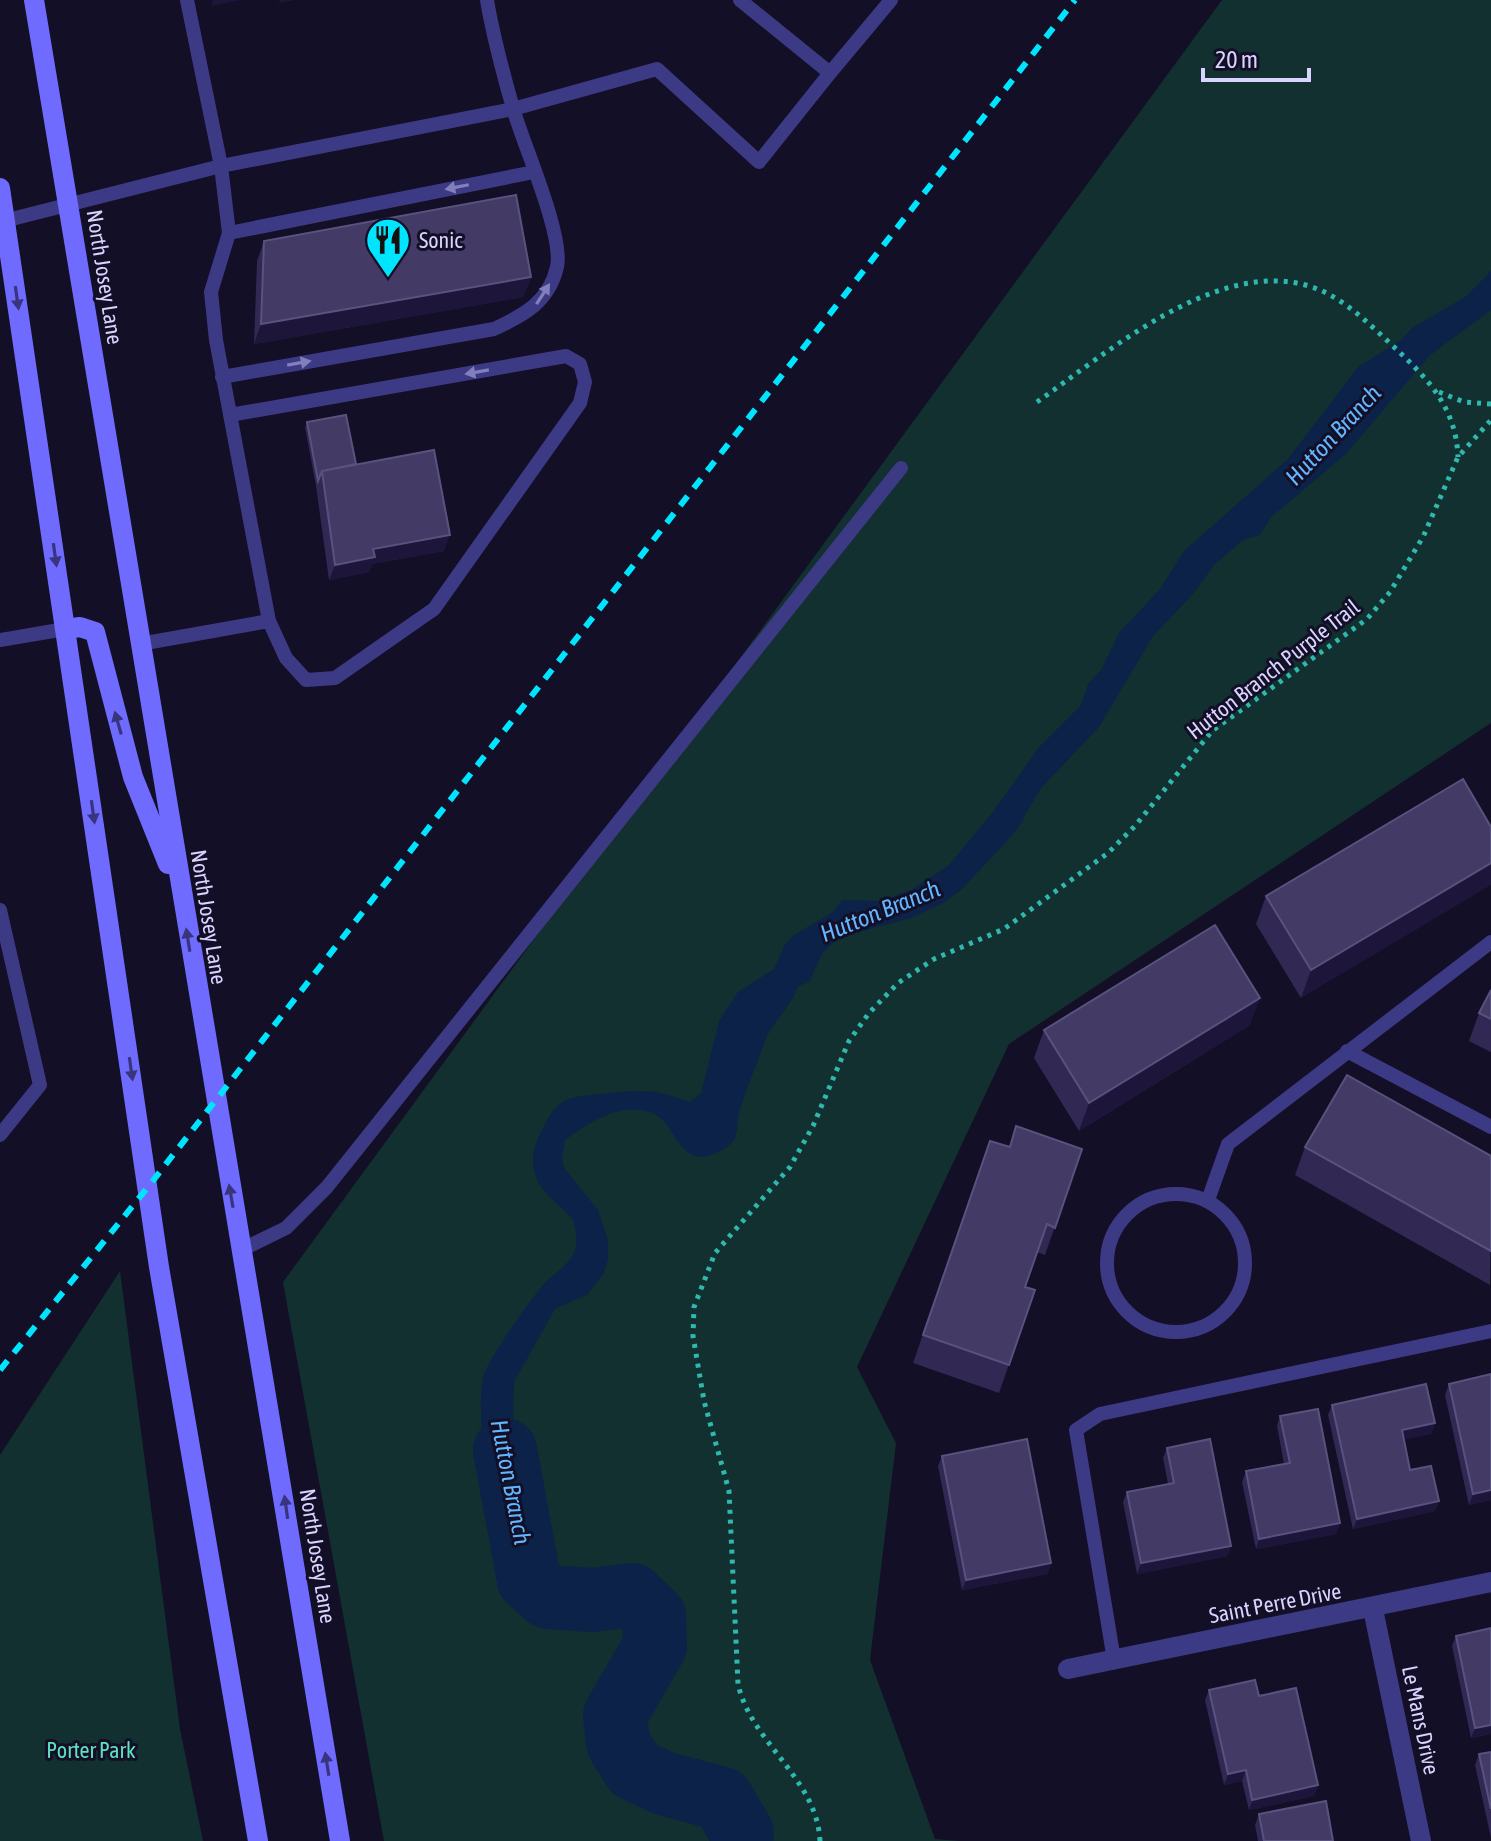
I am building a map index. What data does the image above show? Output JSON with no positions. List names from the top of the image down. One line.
{"streets":{"main road":["North Josey Lane"],"street":["Saint Perre Drive","Le Mans Drive"],"path":["Hutton Branch Purple Trail"]},"crossings":[["Saint Perre Drive","Le Mans Drive"]],"water":["Hutton Branch"],"parks":["Porter Park"],"places":{"restaurant":["Sonic"]},"scale_bar":"20 m"}
